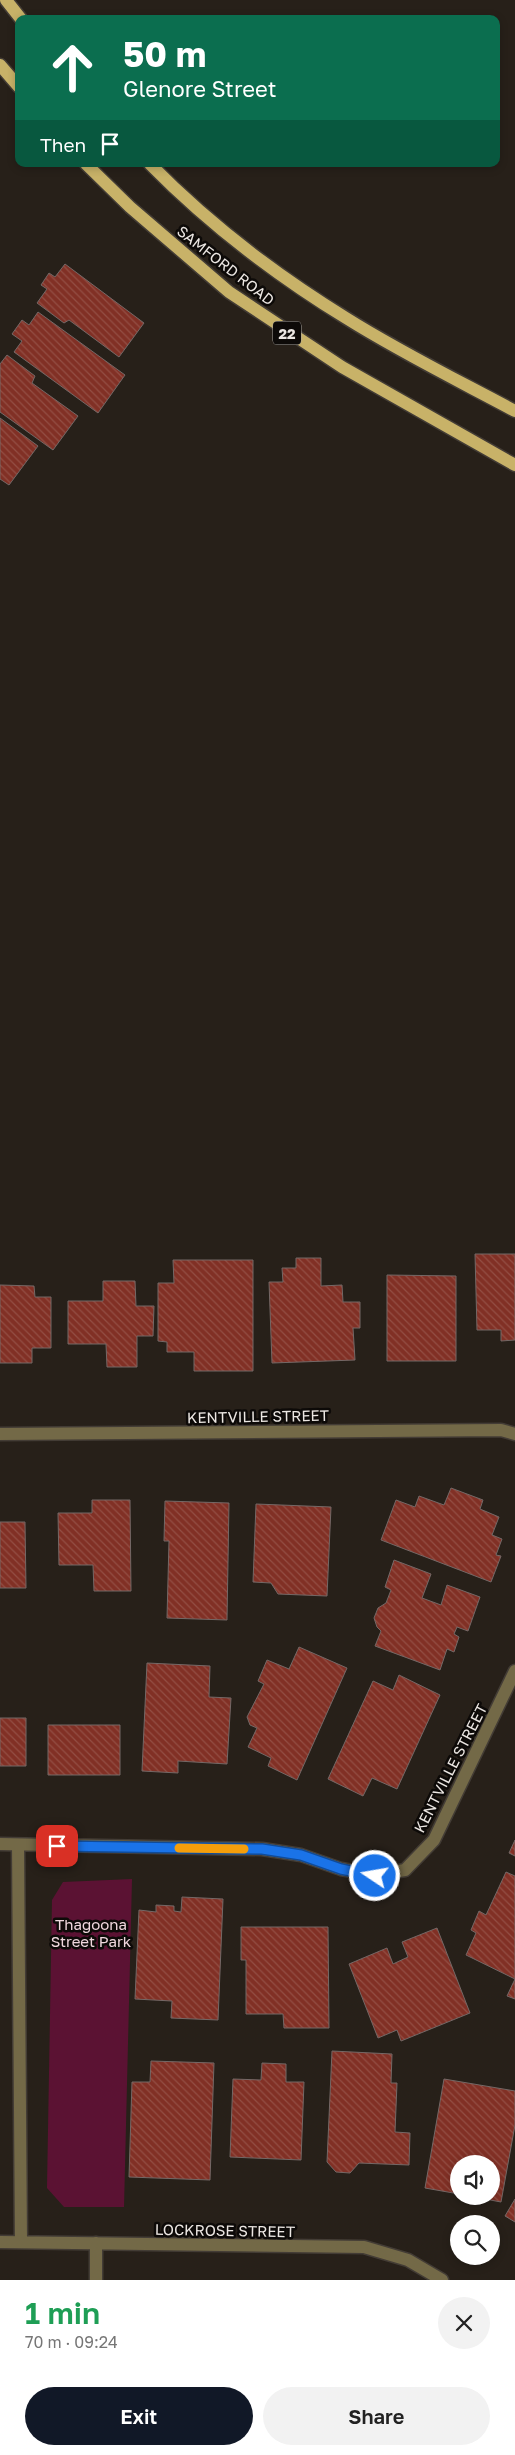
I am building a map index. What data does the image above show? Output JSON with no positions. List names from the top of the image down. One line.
{"streets":{"main road":["SAMFORD ROAD","22"],"street":["KENTVILLE STREET","LOCKROSE STREET"]},"parks":["Thagoona Street Park"],"page":{"turn":["50 m","Glenore Street"],"then":"Then","heading":["1 min","70 m · 09:24"],"buttons":["Exit","Share"]}}
